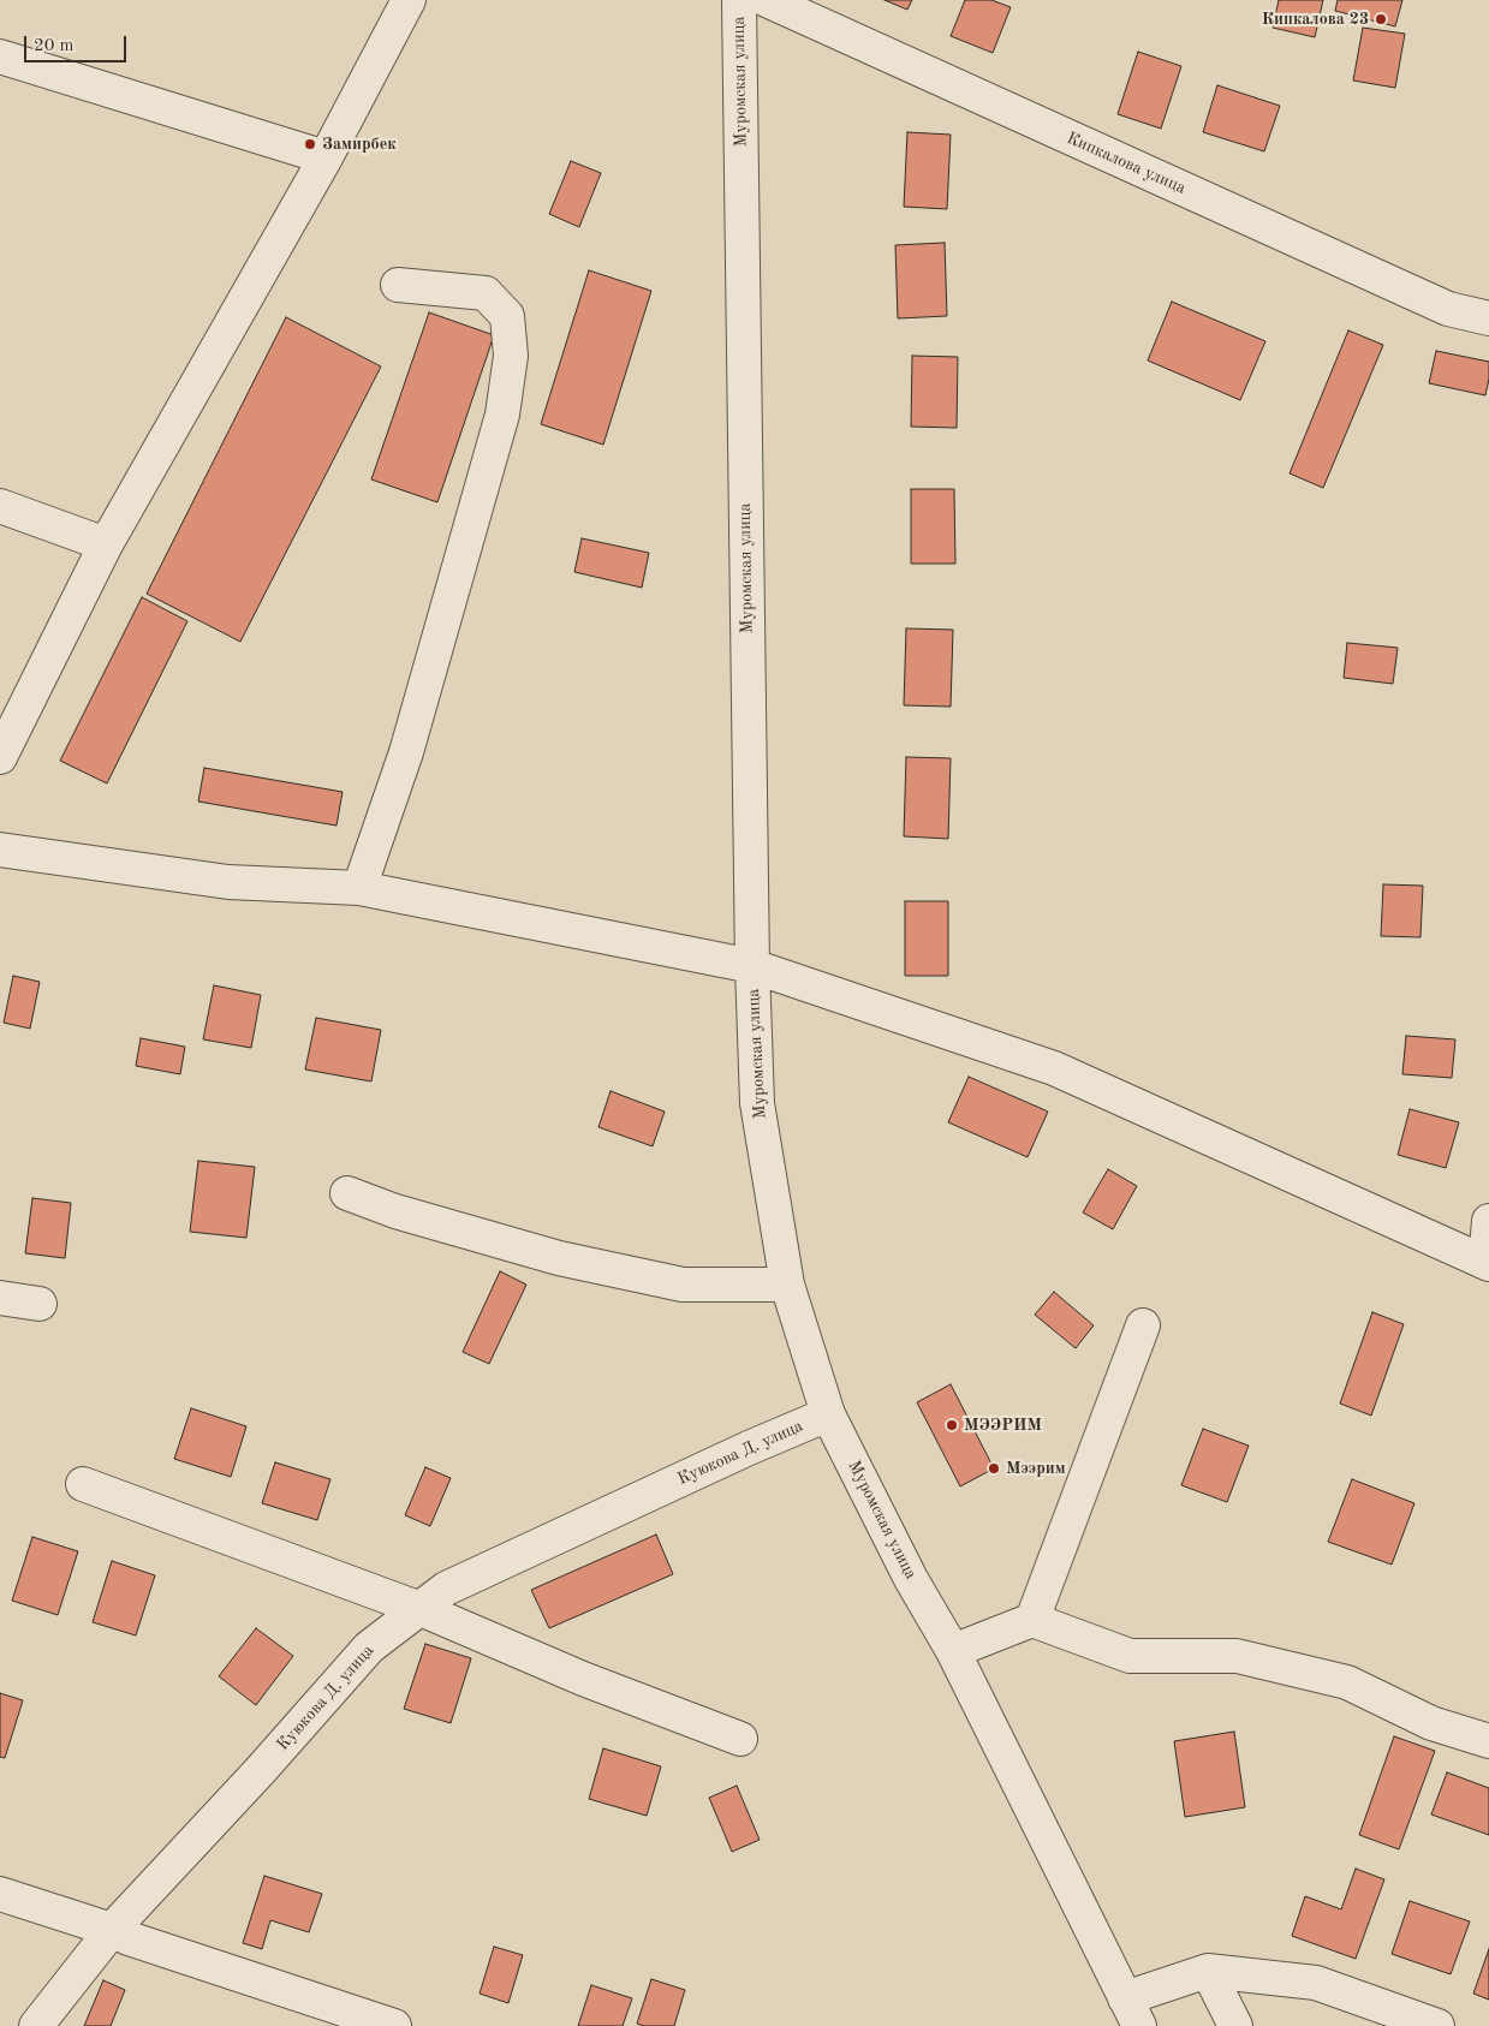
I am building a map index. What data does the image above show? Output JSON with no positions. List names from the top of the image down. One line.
{"streets":{"street":["Муромская улица","Кипкалова улица","Куюкова Д. улица"]},"crossings":[["Муромская улица","Куюкова Д. улица"]],"places":["Кипкалова 23","Замирбек","МЭЭРИМ","Мээрим"],"scale_bar":"20 m"}
